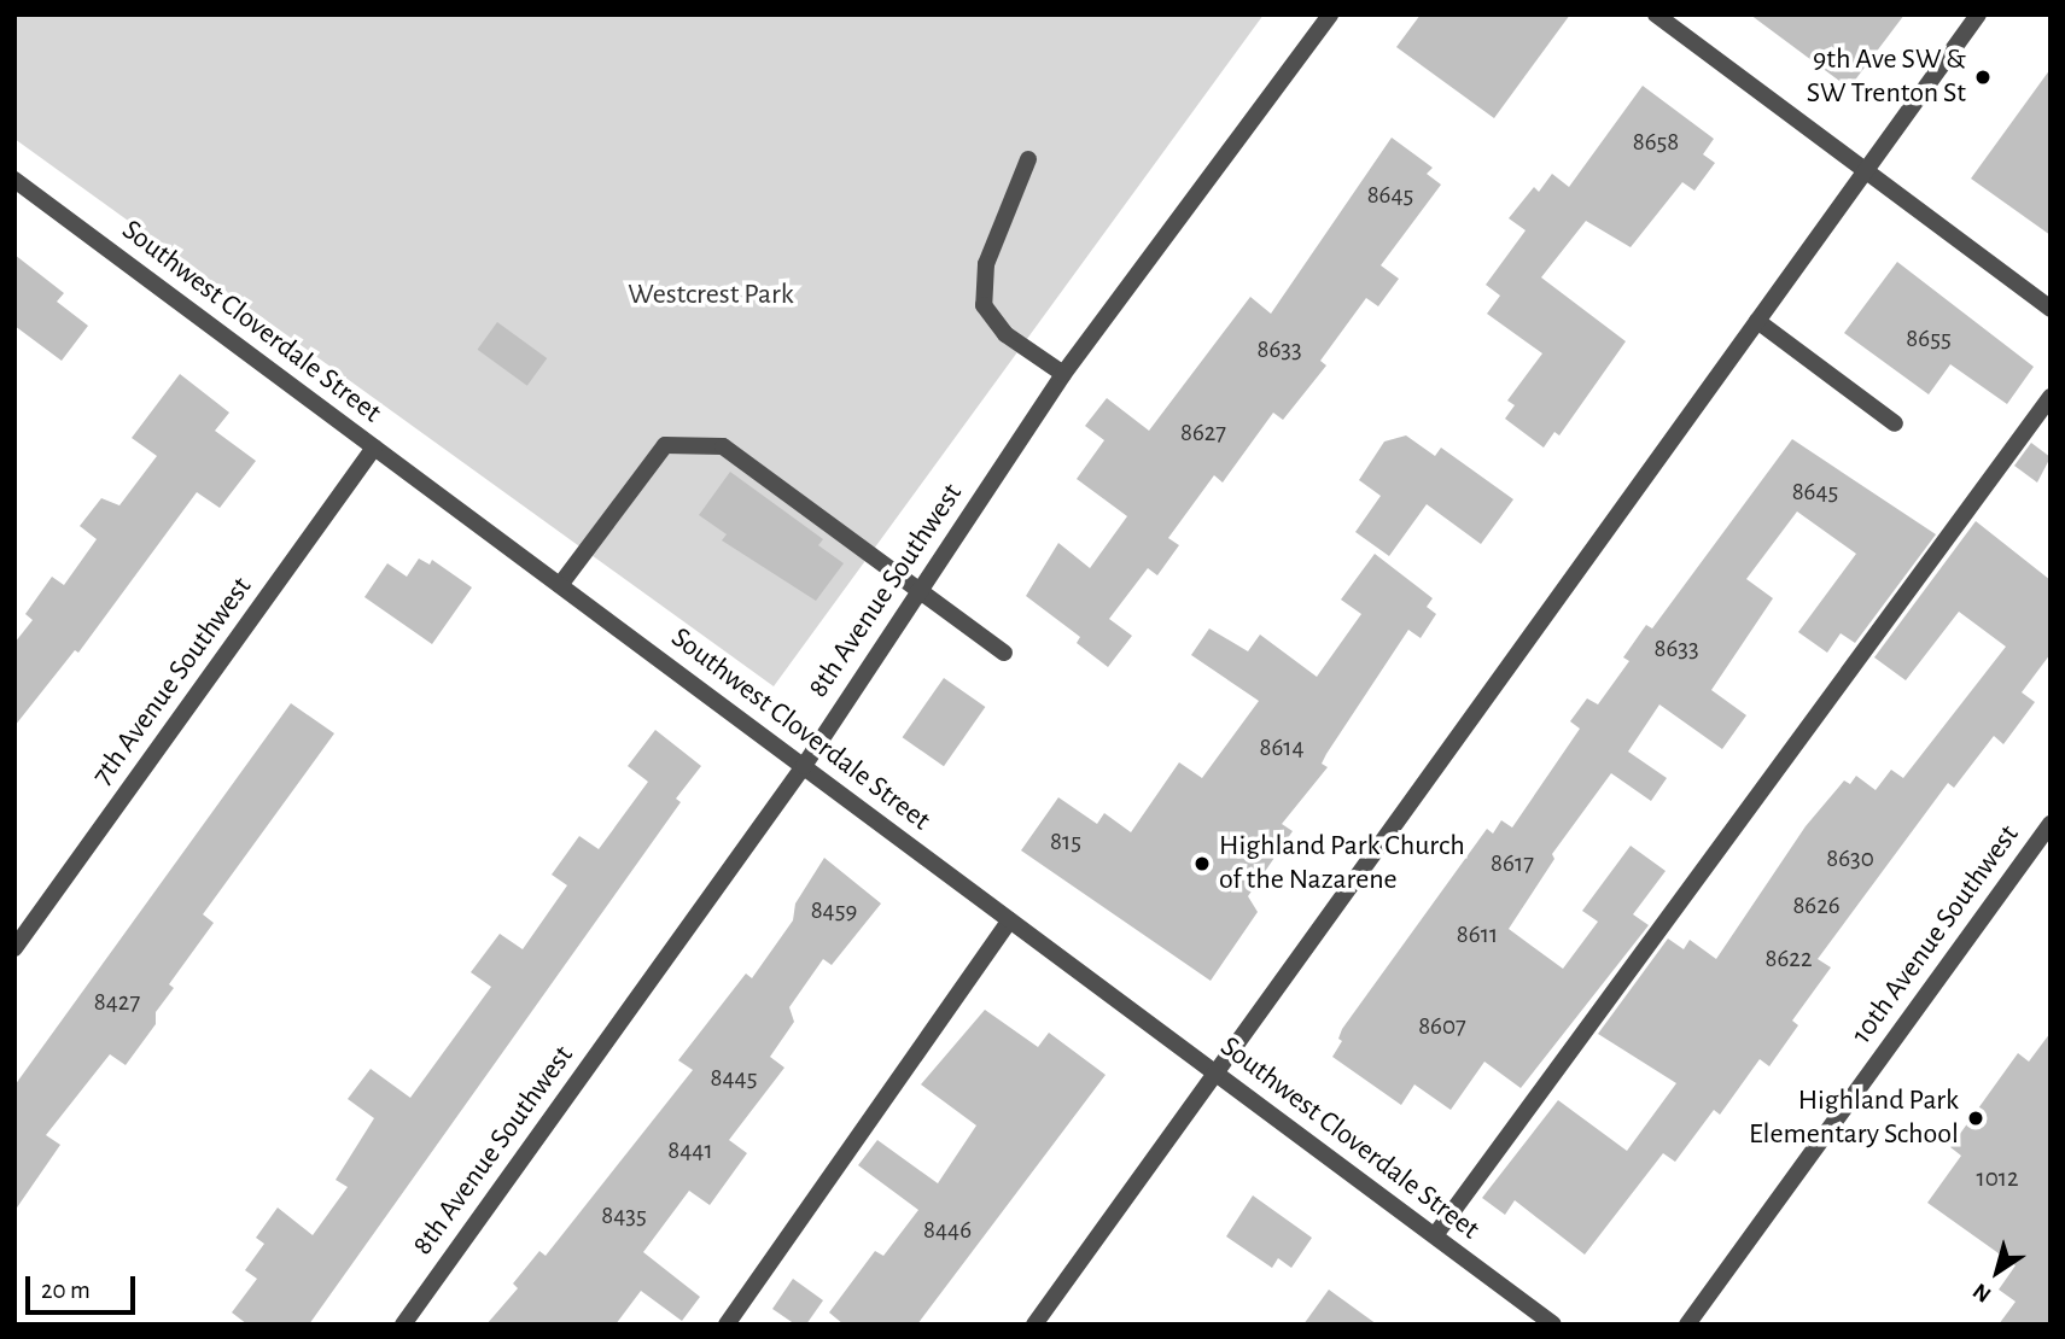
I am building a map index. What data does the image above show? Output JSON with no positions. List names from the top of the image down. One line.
{"streets":{"street":["Southwest Cloverdale Street","8th Avenue Southwest","7th Avenue Southwest","10th Avenue Southwest"]},"crossings":[["Southwest Cloverdale Street","8th Avenue Southwest"],["Southwest Cloverdale Street","7th Avenue Southwest"]],"parks":["Westcrest Park"],"places":["9th Ave SW & SW Trenton St","Highland Park Church of the Nazarene","Highland Park Elementary School"],"house_numbers":["8658","8645","8655","8633","8627","8645","8633","8614","815","8630","8617","8626","8459","8611","8622","8427","8607","8445","8441","1012","8435","8446"],"scale_bar":"20 m","north":"bottom left"}
